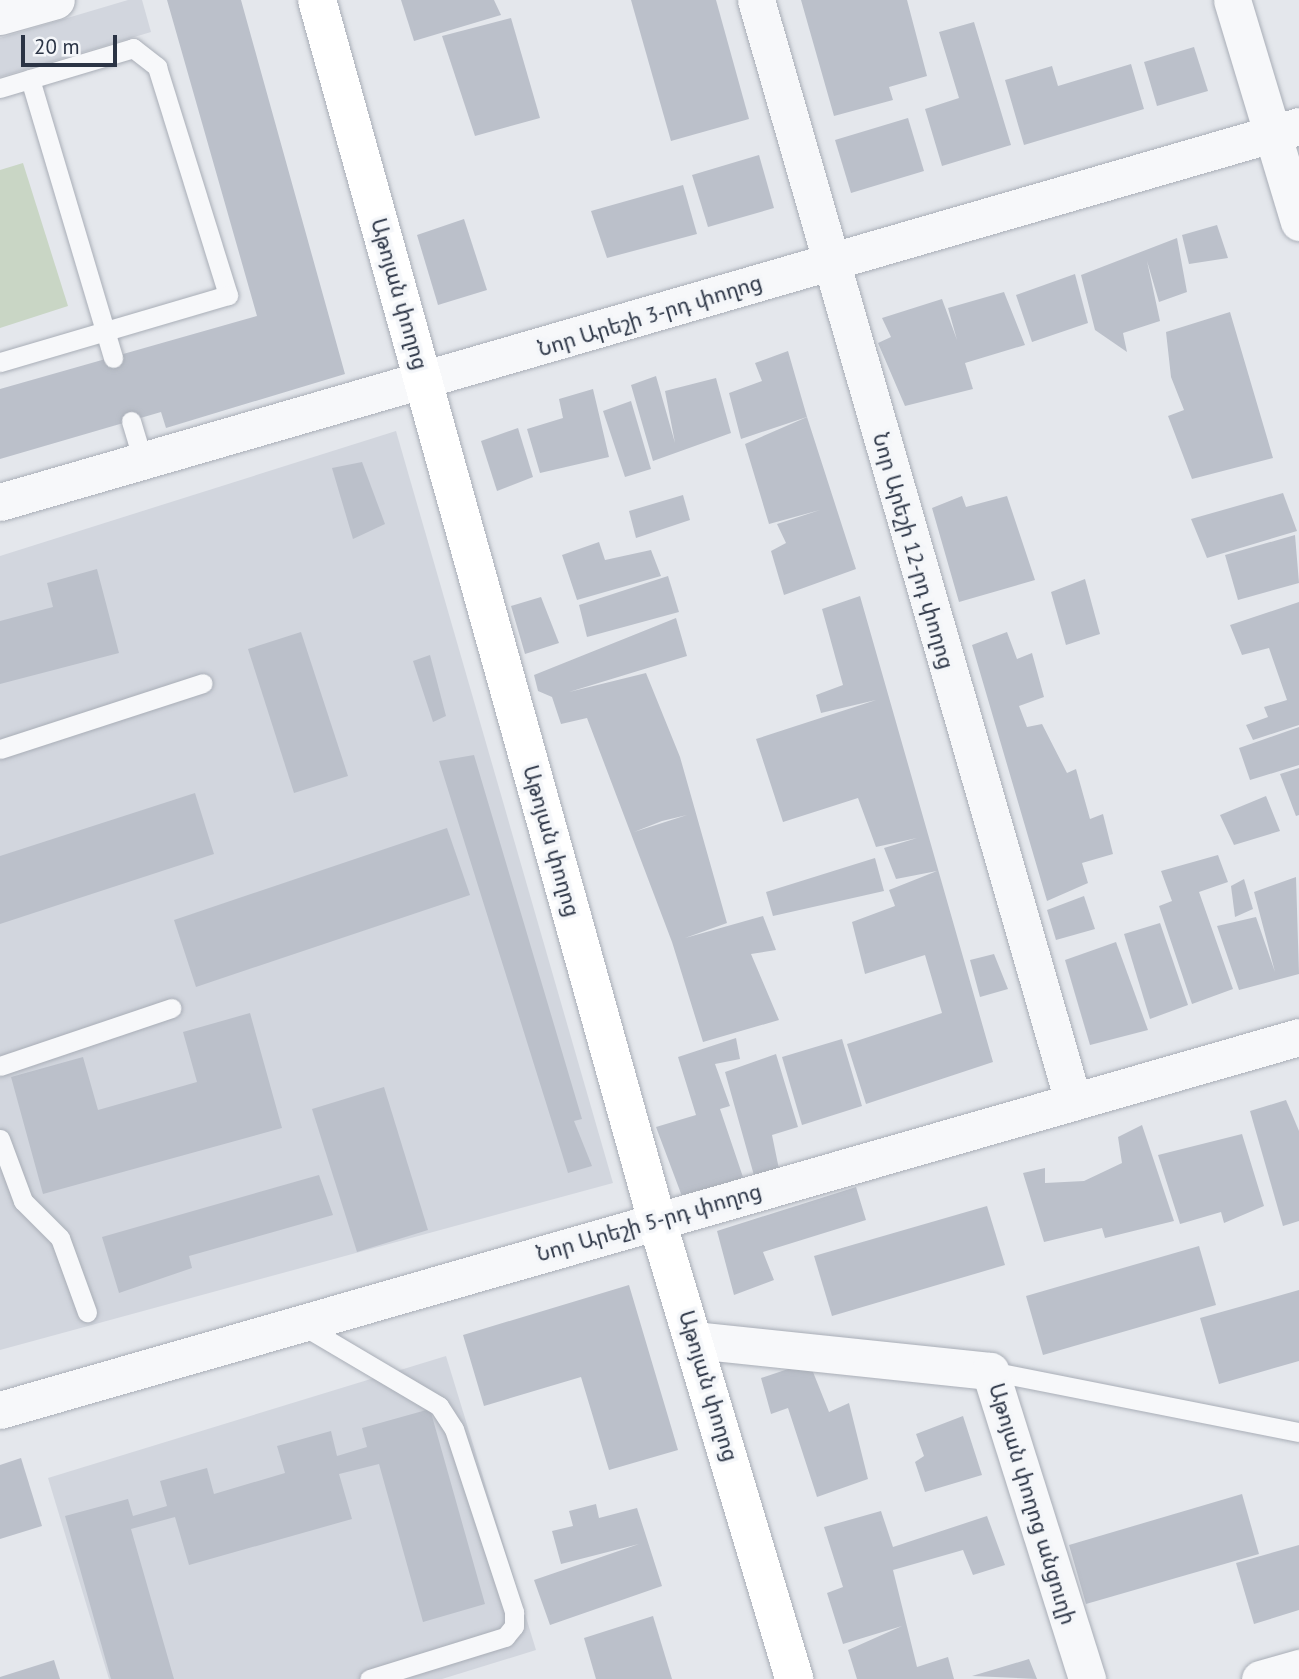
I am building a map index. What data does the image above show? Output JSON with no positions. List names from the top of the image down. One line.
{"streets":{"main road":["Աթոյան փողոց"],"street":["Նոր Արեշի 3-րդ փողոց","Նոր Արեշի 12-րդ փողոց","Նոր Արեշի 5-րդ փողոց","Աթոյան փողոց անցուղի"]},"crossings":[["Աթոյան փողոց","Նոր Արեշի 3-րդ փողոց"],["Աթոյան փողոց","Նոր Արեշի 5-րդ փողոց"],["Աթոյան փողոց","Աթոյան փողոց անցուղի"],["Նոր Արեշի 3-րդ փողոց","Նոր Արեշի 12-րդ փողոց"],["Նոր Արեշի 12-րդ փողոց","Նոր Արեշի 5-րդ փողոց"]],"scale_bar":"20 m"}
